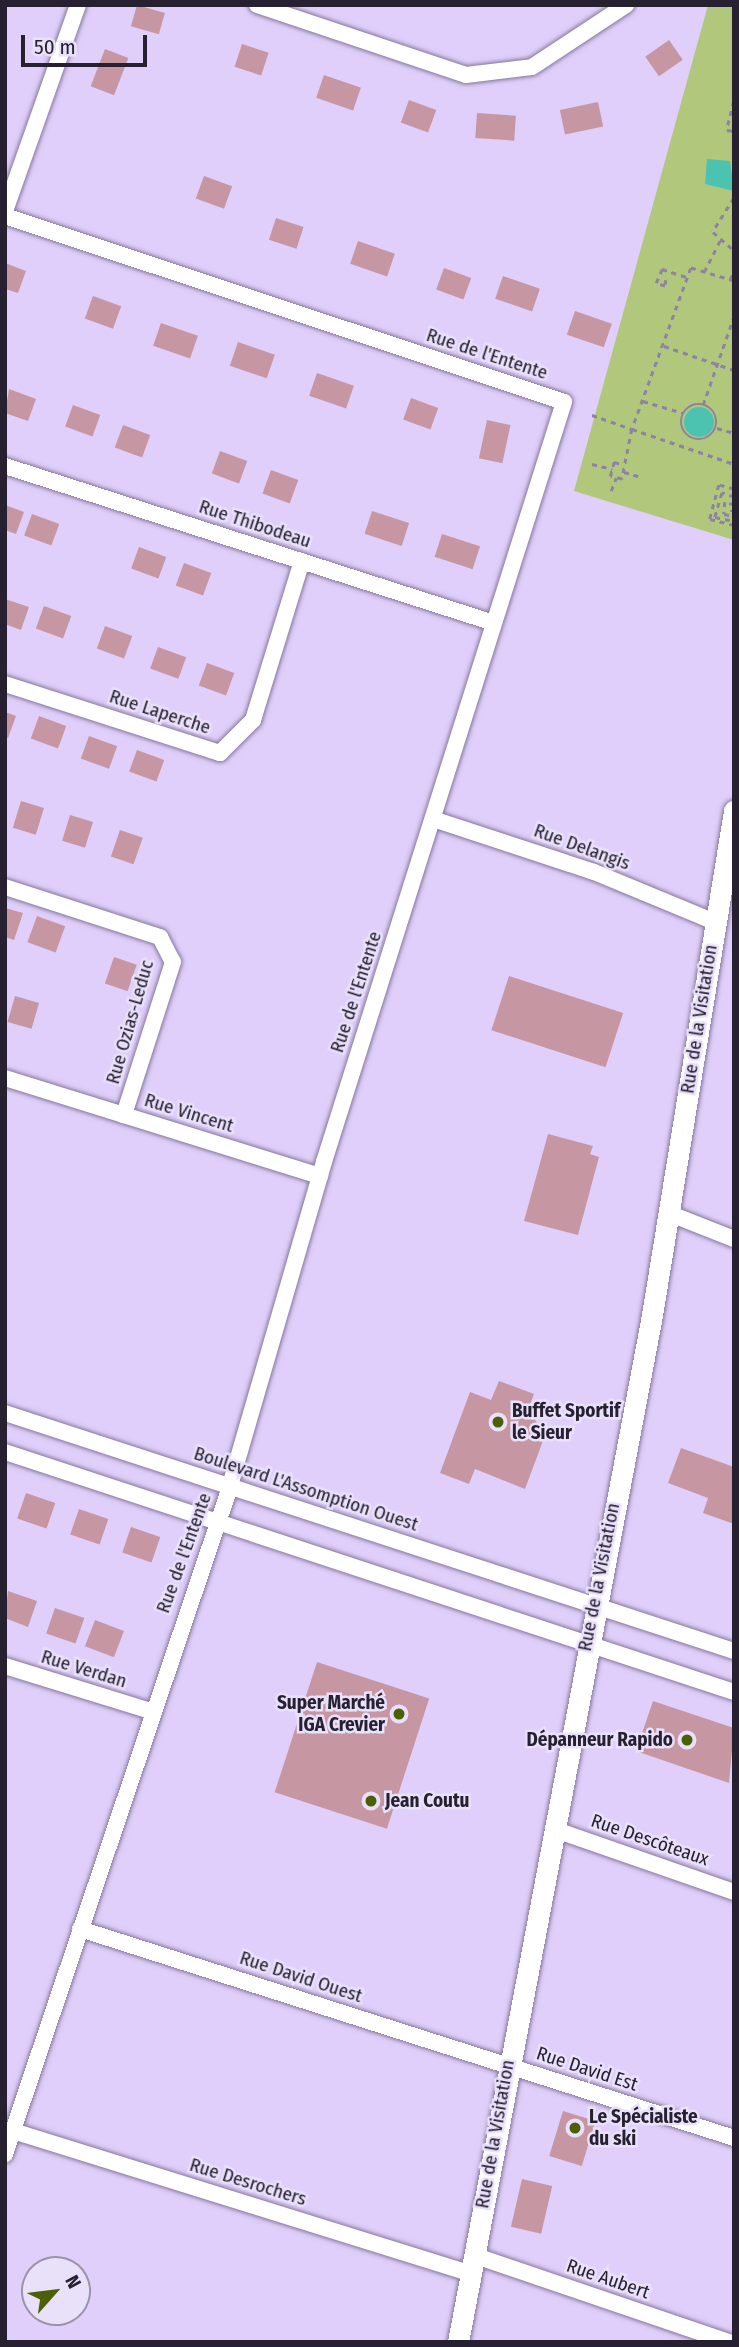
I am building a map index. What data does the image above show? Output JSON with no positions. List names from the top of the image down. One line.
{"streets":{"main road":["Rue de la Visitation"],"street":["Rue de l'Entente","Rue Thibodeau","Rue Laperche","Rue Delangis","Rue Ozias-Leduc","Rue Vincent","Boulevard L'Assomption Ouest","Rue Verdan","Rue Descôteaux","Rue David Ouest","Rue David Est","Rue Desrochers","Rue Aubert"]},"crossings":[["Rue de l'Entente","Rue Thibodeau"],["Rue de l'Entente","Rue Delangis"],["Rue de l'Entente","Rue Vincent"],["Rue de l'Entente","Boulevard L'Assomption Ouest"],["Rue de l'Entente","Rue Verdan"],["Rue de l'Entente","Rue David Ouest"],["Rue de l'Entente","Rue Desrochers"],["Rue Thibodeau","Rue Laperche"],["Rue Delangis","Rue de la Visitation"],["Rue de la Visitation","Boulevard L'Assomption Ouest"],["Rue de la Visitation","Rue Descôteaux"],["Rue de la Visitation","Rue David Ouest"],["Rue de la Visitation","Rue David Est"],["Rue de la Visitation","Rue Desrochers"],["Rue de la Visitation","Rue Aubert"],["Rue Ozias-Leduc","Rue Vincent"],["Rue David Ouest","Rue David Est"],["Rue Desrochers","Rue Aubert"]],"places":["Buffet Sportif le Sieur","Super Marché IGA Crevier","Dépanneur Rapido","Jean Coutu","Le Spécialiste du ski"],"scale_bar":"50 m","north":"top right"}
